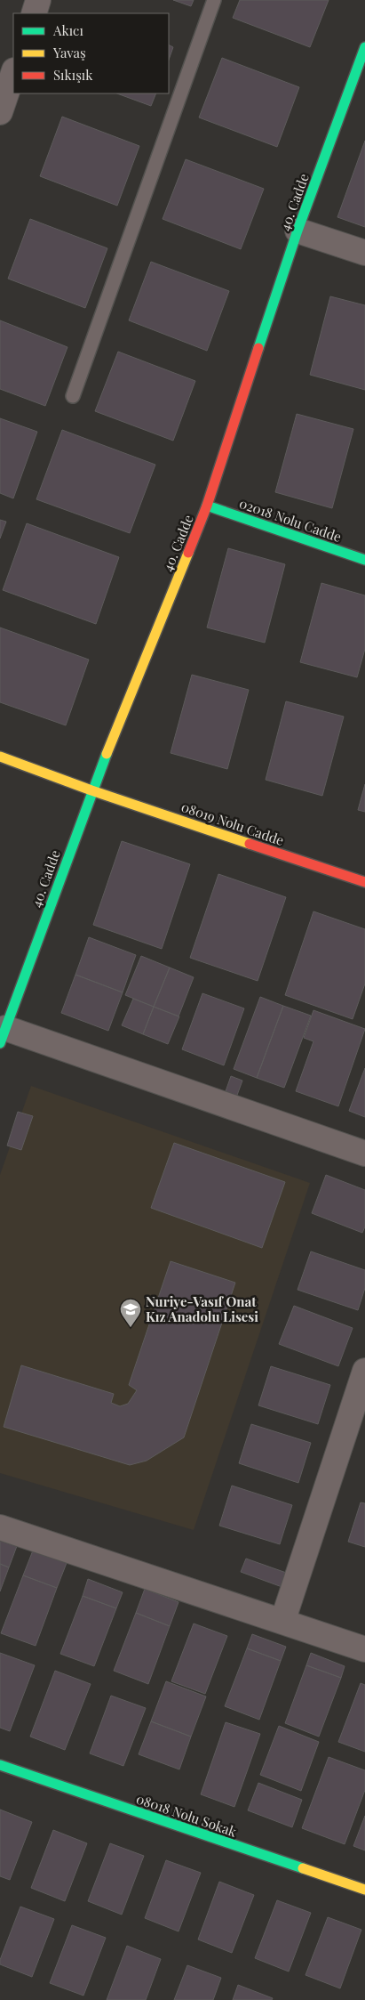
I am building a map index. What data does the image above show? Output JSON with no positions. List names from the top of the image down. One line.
{"streets":{"street":["40. Cadde","02018 Nolu Cadde","08019 Nolu Cadde","08018 Nolu Sokak"]},"crossings":[["40. Cadde","02018 Nolu Cadde"],["40. Cadde","08019 Nolu Cadde"]],"places":{"school or university":["Nuriye-Vasıf Onat Kız Anadolu Lisesi"]},"legend":["Akıcı","Yavaş","Sıkışık"]}
